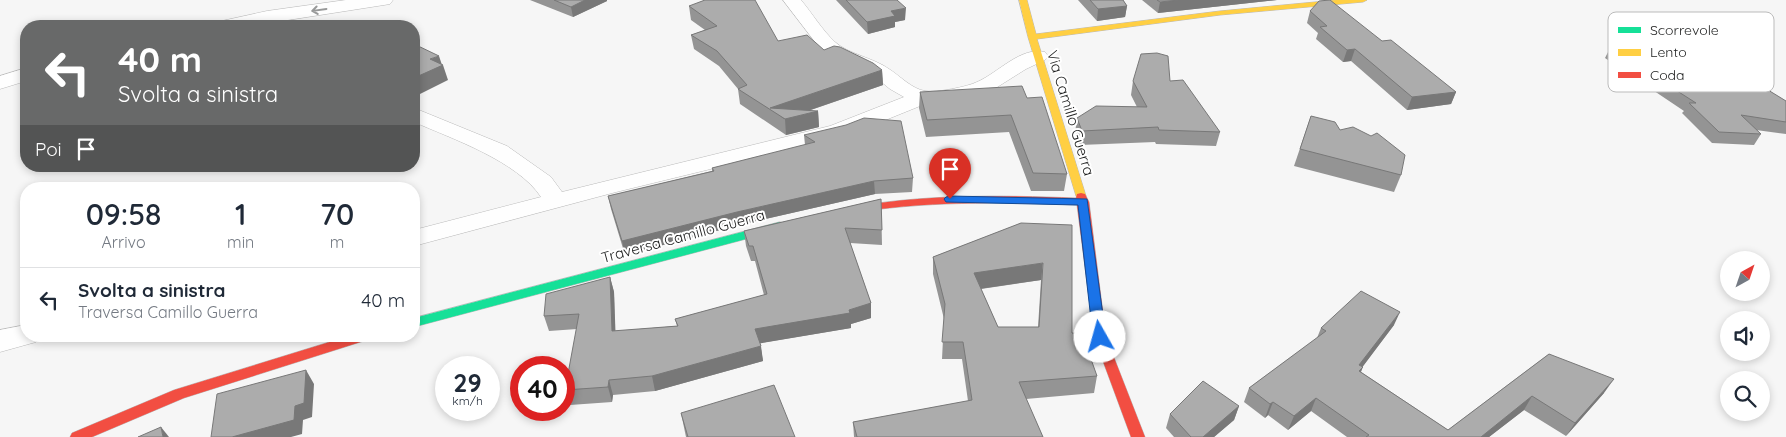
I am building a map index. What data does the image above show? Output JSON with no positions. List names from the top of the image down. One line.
{"streets":{"street":["Via Camillo Guerra","Traversa Camillo Guerra"]},"legend":["Scorrevole","Lento","Coda"],"north":"top right","page":{"turn":["40 m","Svolta a sinistra"],"then":"Poi","eta":["09:58","Arrivo","1","min","70","m"],"list":[{"name":"Svolta a sinistra","note":"Traversa Camillo Guerra","value":"40 m"}],"speed":"29 km/h","limit":"40"}}
